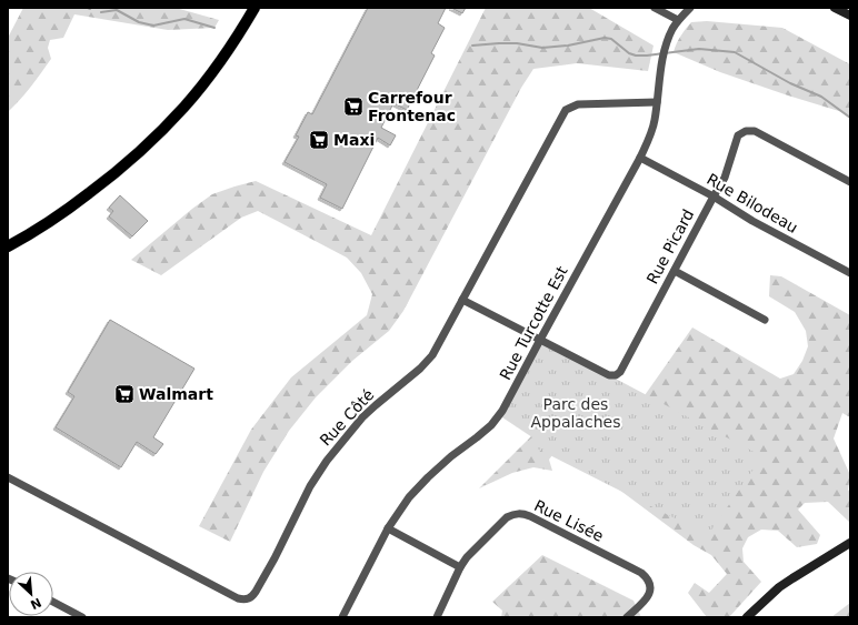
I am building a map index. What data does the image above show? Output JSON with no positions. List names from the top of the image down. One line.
{"streets":{"street":["Rue Bilodeau","Rue Picard","Rue Turcotte Est","Rue Côté","Rue Lisée"]},"crossings":[["Rue Bilodeau","Rue Picard"],["Rue Bilodeau","Rue Turcotte Est"],["Rue Picard","Rue Turcotte Est"],["Rue Turcotte Est","Rue Côté"]],"parks":["Parc des Appalaches"],"places":{"supermarket":["Carrefour Frontenac","Maxi","Walmart"]},"north":"bottom right"}
